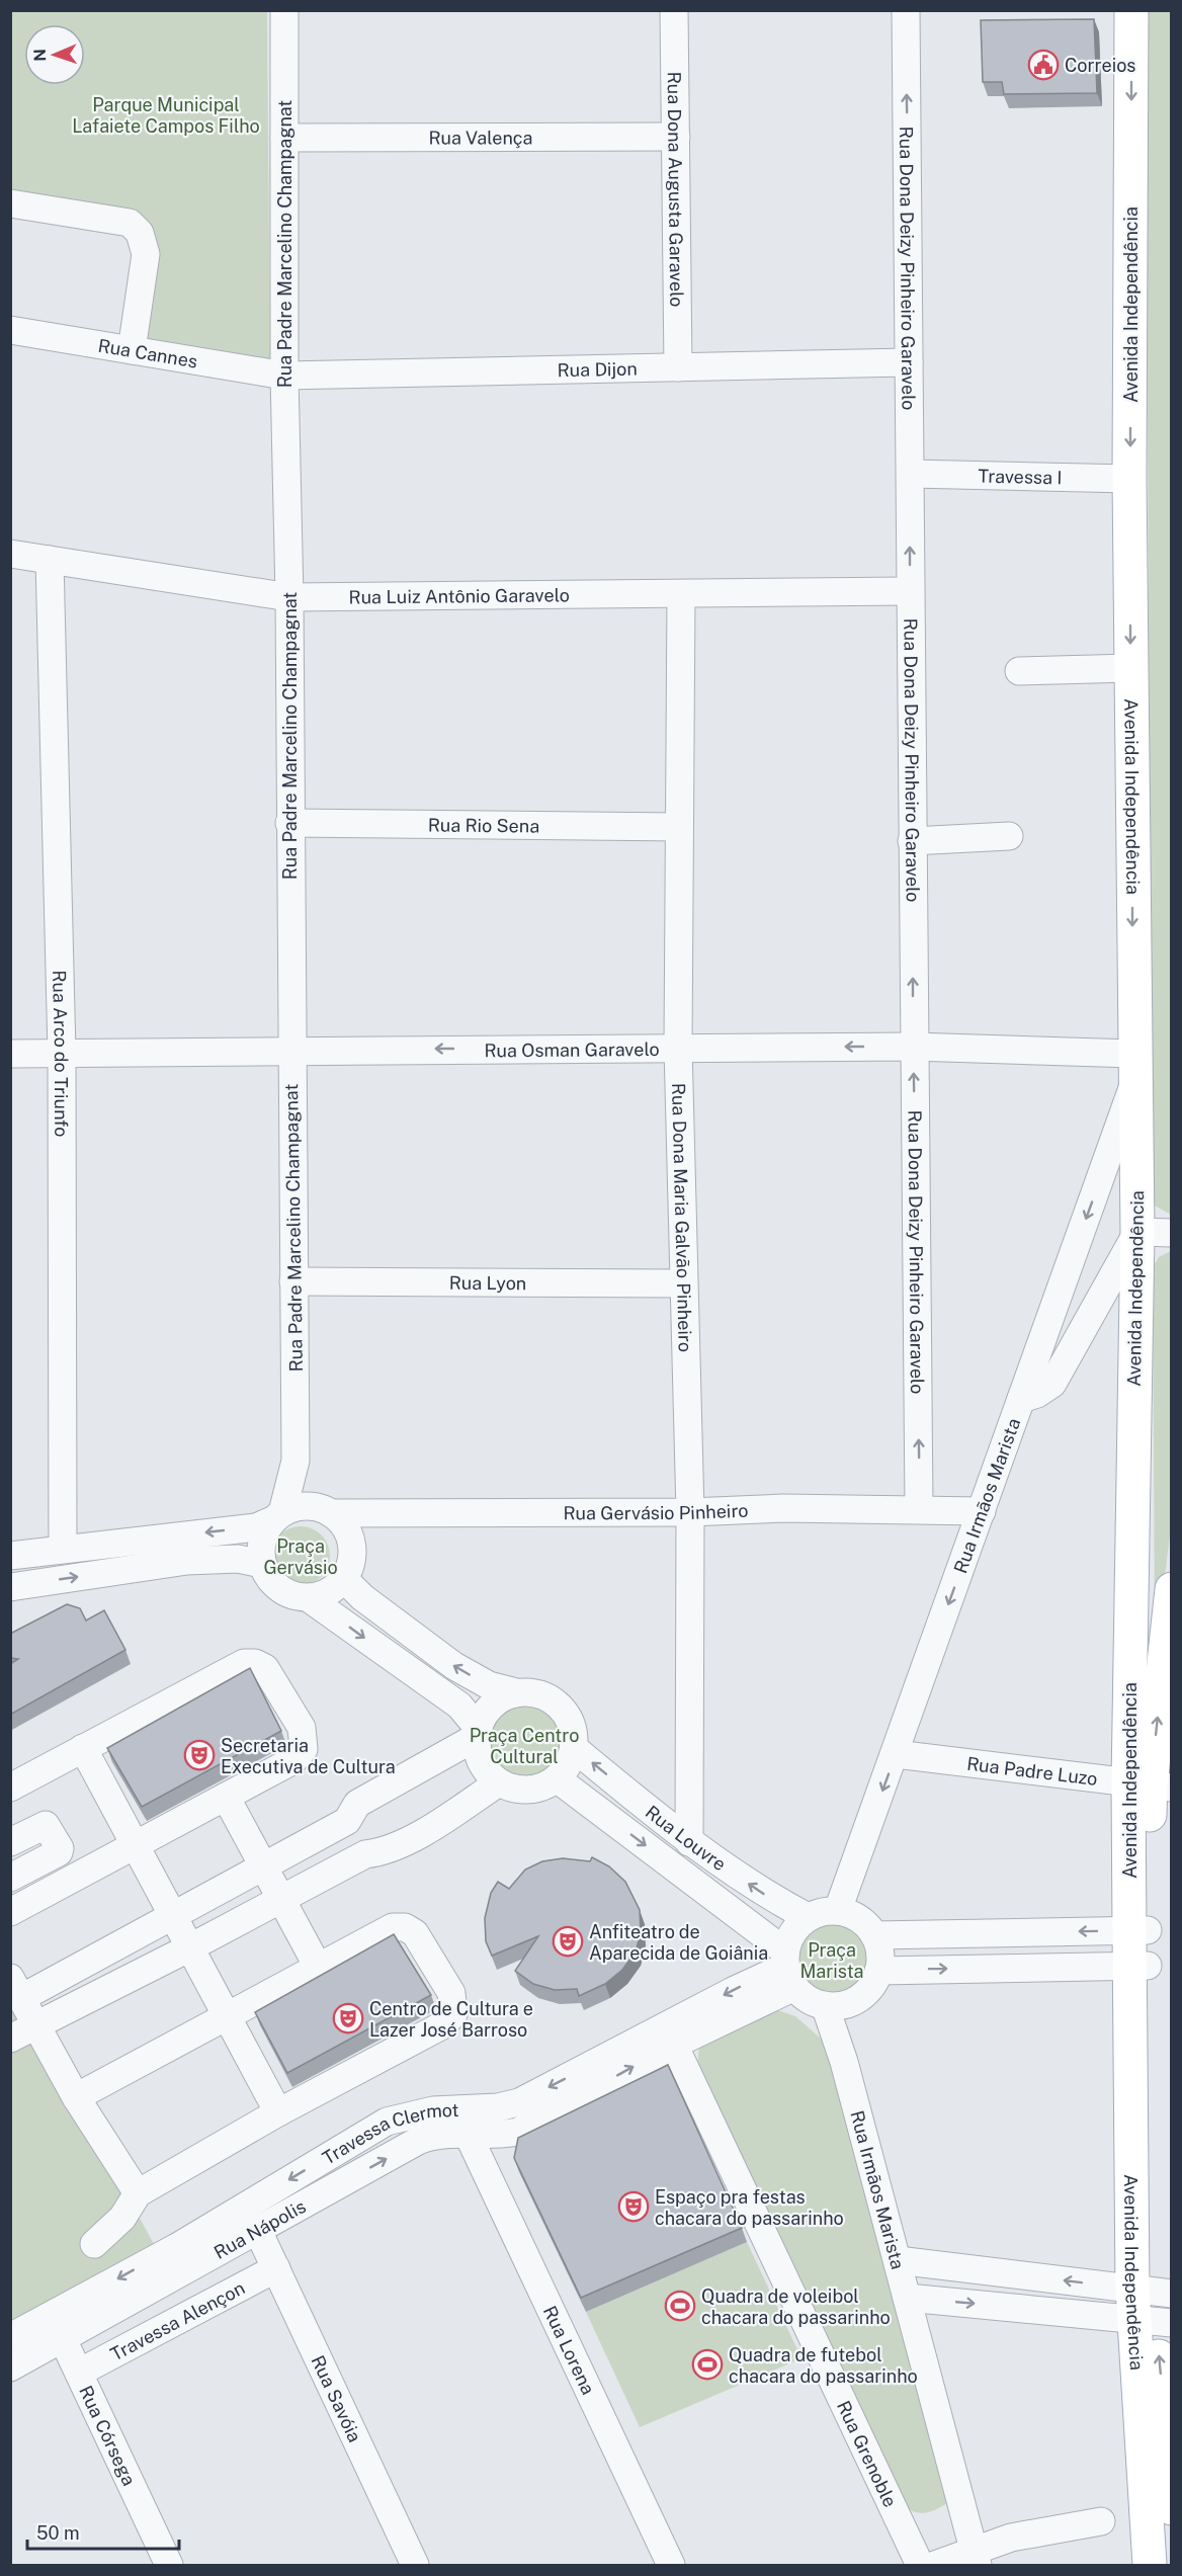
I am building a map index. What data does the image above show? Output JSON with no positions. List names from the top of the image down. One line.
{"streets":{"main road":["Avenida Independência"],"street":["Rua Valença","Rua Dona Augusta Garavelo","Rua Padre Marcelino Champagnat","Rua Dona Deizy Pinheiro Garavelo","Rua Cannes","Rua Dijon","Travessa I","Rua Luiz Antônio Garavelo","Rua Rio Sena","Rua Osman Garavelo","Rua Arco do Triunfo","Rua Dona Maria Galvão Pinheiro","Rua Lyon","Rua Irmãos Marista","Rua Gervásio Pinheiro","Rua Padre Luzo","Rua Louvre","Travessa Clermot","Rua Nápolis","Travessa Alençon","Rua Lorena","Rua Savóia","Rua Córsega","Rua Grenoble"]},"crossings":[["Rua Valença","Rua Dona Augusta Garavelo"],["Rua Valença","Rua Padre Marcelino Champagnat"],["Rua Dona Augusta Garavelo","Rua Dijon"],["Rua Padre Marcelino Champagnat","Rua Cannes"],["Rua Padre Marcelino Champagnat","Rua Dijon"],["Rua Padre Marcelino Champagnat","Rua Luiz Antônio Garavelo"],["Rua Padre Marcelino Champagnat","Rua Rio Sena"],["Rua Padre Marcelino Champagnat","Rua Osman Garavelo"],["Rua Padre Marcelino Champagnat","Rua Lyon"],["Rua Padre Marcelino Champagnat","Rua Gervásio Pinheiro"],["Rua Dona Deizy Pinheiro Garavelo","Rua Dijon"],["Rua Dona Deizy Pinheiro Garavelo","Travessa I"],["Rua Dona Deizy Pinheiro Garavelo","Rua Luiz Antônio Garavelo"],["Rua Dona Deizy Pinheiro Garavelo","Rua Osman Garavelo"],["Rua Dona Deizy Pinheiro Garavelo","Rua Gervásio Pinheiro"],["Avenida Independência","Travessa I"],["Avenida Independência","Rua Osman Garavelo"],["Avenida Independência","Rua Irmãos Marista"],["Avenida Independência","Rua Padre Luzo"],["Rua Cannes","Rua Dijon"],["Rua Luiz Antônio Garavelo","Rua Arco do Triunfo"],["Rua Luiz Antônio Garavelo","Rua Dona Maria Galvão Pinheiro"],["Rua Rio Sena","Rua Dona Maria Galvão Pinheiro"],["Rua Osman Garavelo","Rua Arco do Triunfo"],["Rua Osman Garavelo","Rua Dona Maria Galvão Pinheiro"],["Rua Osman Garavelo","Rua Irmãos Marista"],["Rua Dona Maria Galvão Pinheiro","Rua Lyon"],["Rua Dona Maria Galvão Pinheiro","Rua Gervásio Pinheiro"],["Rua Dona Maria Galvão Pinheiro","Rua Louvre"],["Rua Irmãos Marista","Rua Gervásio Pinheiro"],["Rua Irmãos Marista","Rua Padre Luzo"],["Rua Irmãos Marista","Rua Louvre"],["Rua Irmãos Marista","Travessa Clermot"],["Rua Louvre","Travessa Clermot"],["Rua Nápolis","Rua Lorena"],["Rua Nápolis","Rua Savóia"],["Rua Nápolis","Rua Córsega"],["Rua Nápolis","Rua Grenoble"],["Travessa Alençon","Rua Savóia"],["Travessa Alençon","Rua Córsega"]],"one_way":["Rua Dona Deizy Pinheiro Garavelo","Rua Osman Garavelo","Rua Irmãos Marista"],"parks":["Parque Municipal Lafaiete Campos Filho","Praça Gervásio","Praça Centro Cultural","Praça Marista"],"places":{"public building":["Correios"],"theatre":["Secretaria Executiva de Cultura","Anfiteatro de Aparecida de Goiânia","Centro de Cultura e Lazer José Barroso","Espaço pra festas chacara do passarinho"],"sports":["Quadra de voleibol chacara do passarinho","Quadra de futebol chacara do passarinho"]},"scale_bar":"50 m","north":"left"}
